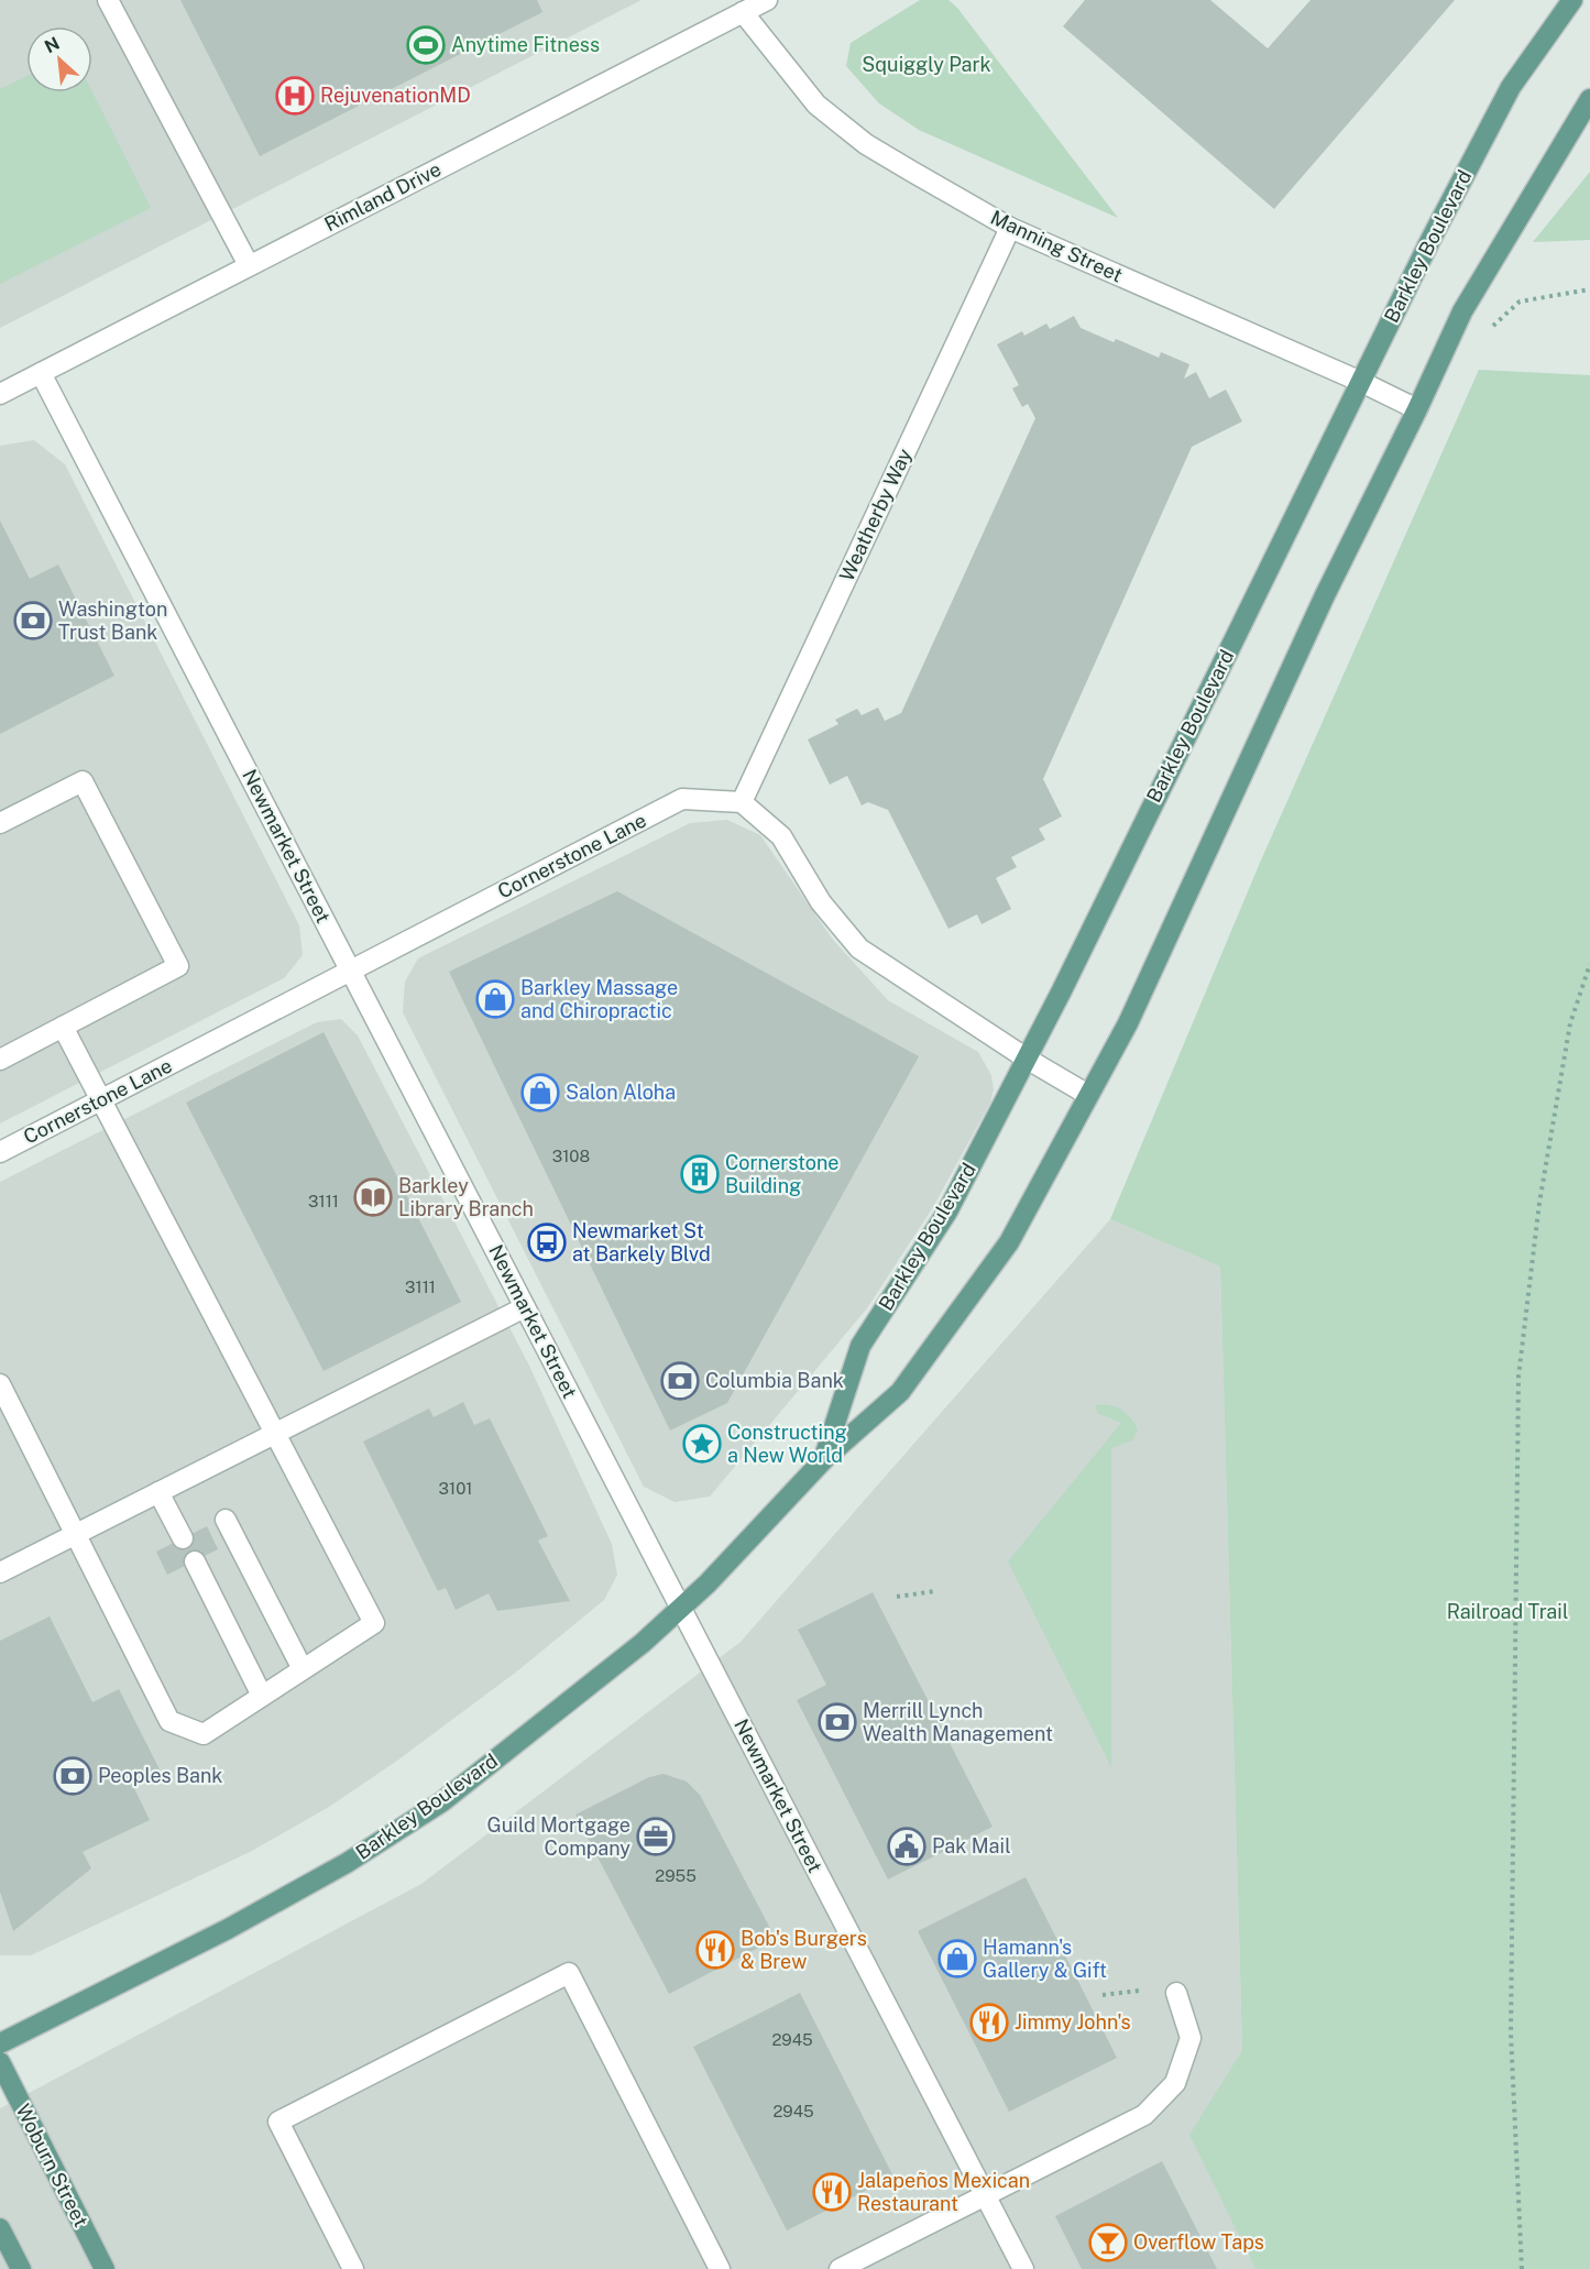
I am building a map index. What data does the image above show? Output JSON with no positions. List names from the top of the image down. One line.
{"streets":{"main road":["Barkley Boulevard","Woburn Street"],"street":["Rimland Drive","Manning Street","Weatherby Way","Newmarket Street","Cornerstone Lane"]},"crossings":[["Rimland Drive","Manning Street"],["Rimland Drive","Newmarket Street"],["Manning Street","Barkley Boulevard"],["Manning Street","Weatherby Way"],["Barkley Boulevard","Newmarket Street"],["Weatherby Way","Cornerstone Lane"],["Newmarket Street","Cornerstone Lane"]],"parks":["Squiggly Park","Railroad Trail"],"places":{"sports":["Anytime Fitness"],"hospital":["RejuvenationMD"],"bank":["Washington Trust Bank","Columbia Bank","Merrill Lynch Wealth Management","Peoples Bank"],"shop":["Barkley Massage and Chiropractic","Salon Aloha","Hamann's Gallery & Gift"],"building":["Cornerstone Building"],"library":["Barkley Library Branch"],"bus stop":["Newmarket St at Barkely Blvd"],"place":["Constructing a New World"],"office":["Guild Mortgage Company"],"public building":["Pak Mail"],"restaurant":["Bob's Burgers & Brew","Jimmy John's","Jalapeños Mexican Restaurant"],"bar":["Overflow Taps"]},"house_numbers":["3108","3111","3111","3101","2955","2945","2945"],"north":"top left"}
